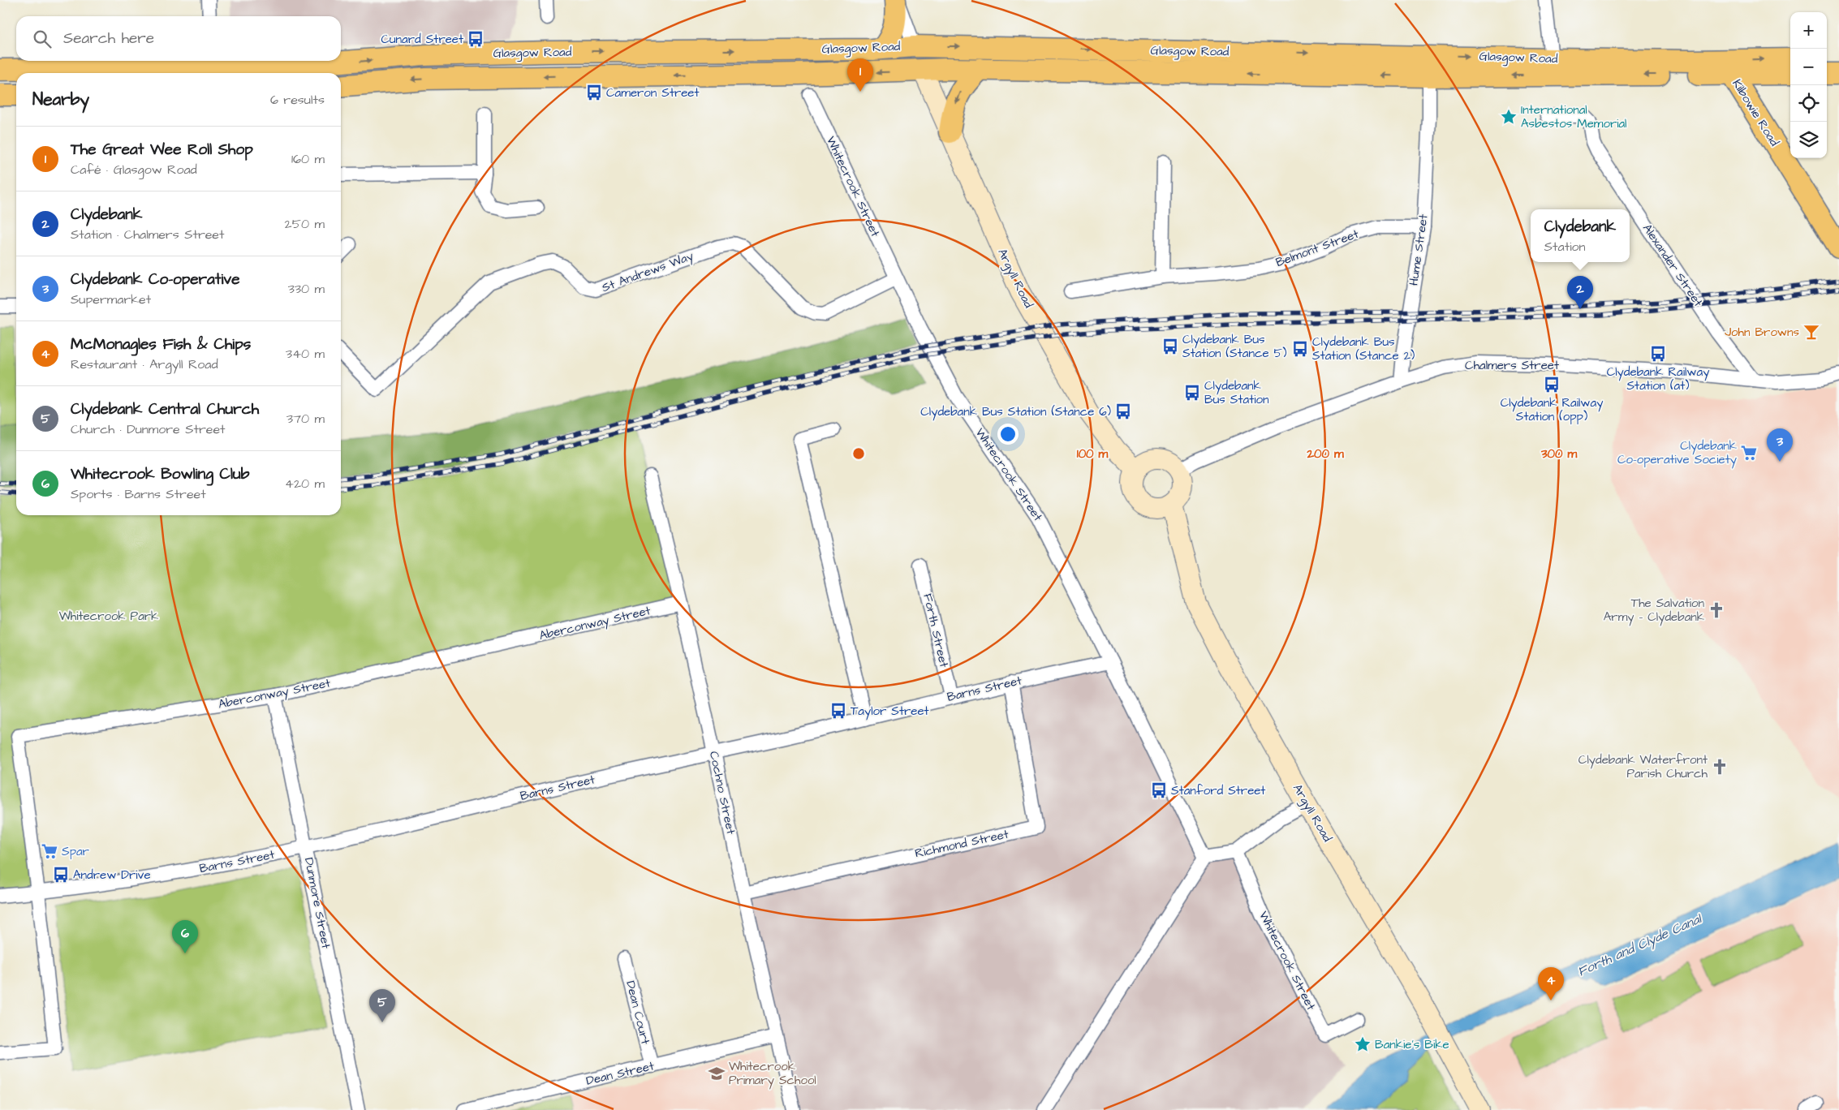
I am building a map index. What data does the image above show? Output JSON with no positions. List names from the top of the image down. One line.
{"streets":{"main road":["Glasgow Road","Kilbowie Road"],"street":["Whitecrook Street","Belmont Street","Hume Street","Alexander Street","St Andrews Way","Argyll Road","Chalmers Street","Aberconway Street","Forth Street","Barns Street","Cochno Street","Richmond Street","Dunmore Street","Dean Court","Dean Street"]},"crossings":[["Glasgow Road","Kilbowie Road"],["Glasgow Road","Hume Street"],["Glasgow Road","Argyll Road"],["Whitecrook Street","St Andrews Way"],["Whitecrook Street","Barns Street"],["Belmont Street","Hume Street"],["Hume Street","Chalmers Street"],["Alexander Street","Chalmers Street"],["Argyll Road","Chalmers Street"],["Aberconway Street","Barns Street"],["Aberconway Street","Cochno Street"],["Aberconway Street","Dunmore Street"],["Forth Street","Barns Street"],["Barns Street","Cochno Street"],["Barns Street","Richmond Street"],["Barns Street","Dunmore Street"],["Cochno Street","Richmond Street"],["Cochno Street","Dean Street"],["Dean Court","Dean Street"]],"water":["Forth and Clyde Canal"],"parks":["Whitecrook Park"],"places":{"bus stop":["Cunard Street","Cameron Street","Clydebank Bus Station (Stance 5)","Clydebank Bus Station (Stance 2)","Clydebank Railway Station (at)","Clydebank Railway Station (opp)","Clydebank Bus Station","Clydebank Bus Station (Stance 6)","Taylor Street","Stanford Street","Andrew Drive"],"place":["International Asbestos Memorial","Bankie's Bike"],"bar":["John Browns"],"supermarket":["Clydebank Co-operative Society","Spar"],"church":["The Salvation Army - Clydebank","Clydebank Waterfront Parish Church"],"school or university":["Whitecrook Primary School"]},"page":{"map_buttons":["+","−"],"search":"Search here","pins":["1","2","3","6","4","5"],"heading":["Nearby","6 results"],"list":[{"mark":"1","name":"The Great Wee Roll Shop","note":"Café · Glasgow Road","value":"160 m"},{"mark":"2","name":"Clydebank","note":"Station · Chalmers Street","value":"250 m"},{"mark":"3","name":"Clydebank Co-operative","note":"Supermarket","value":"330 m"},{"mark":"4","name":"McMonagles Fish & Chips","note":"Restaurant · Argyll Road","value":"340 m"},{"mark":"5","name":"Clydebank Central Church","note":"Church · Dunmore Street","value":"370 m"},{"mark":"6","name":"Whitecrook Bowling Club","note":"Sports · Barns Street","value":"420 m"}],"popup":["Clydebank","Station"]},"rings":["100 m","200 m","300 m"]}
